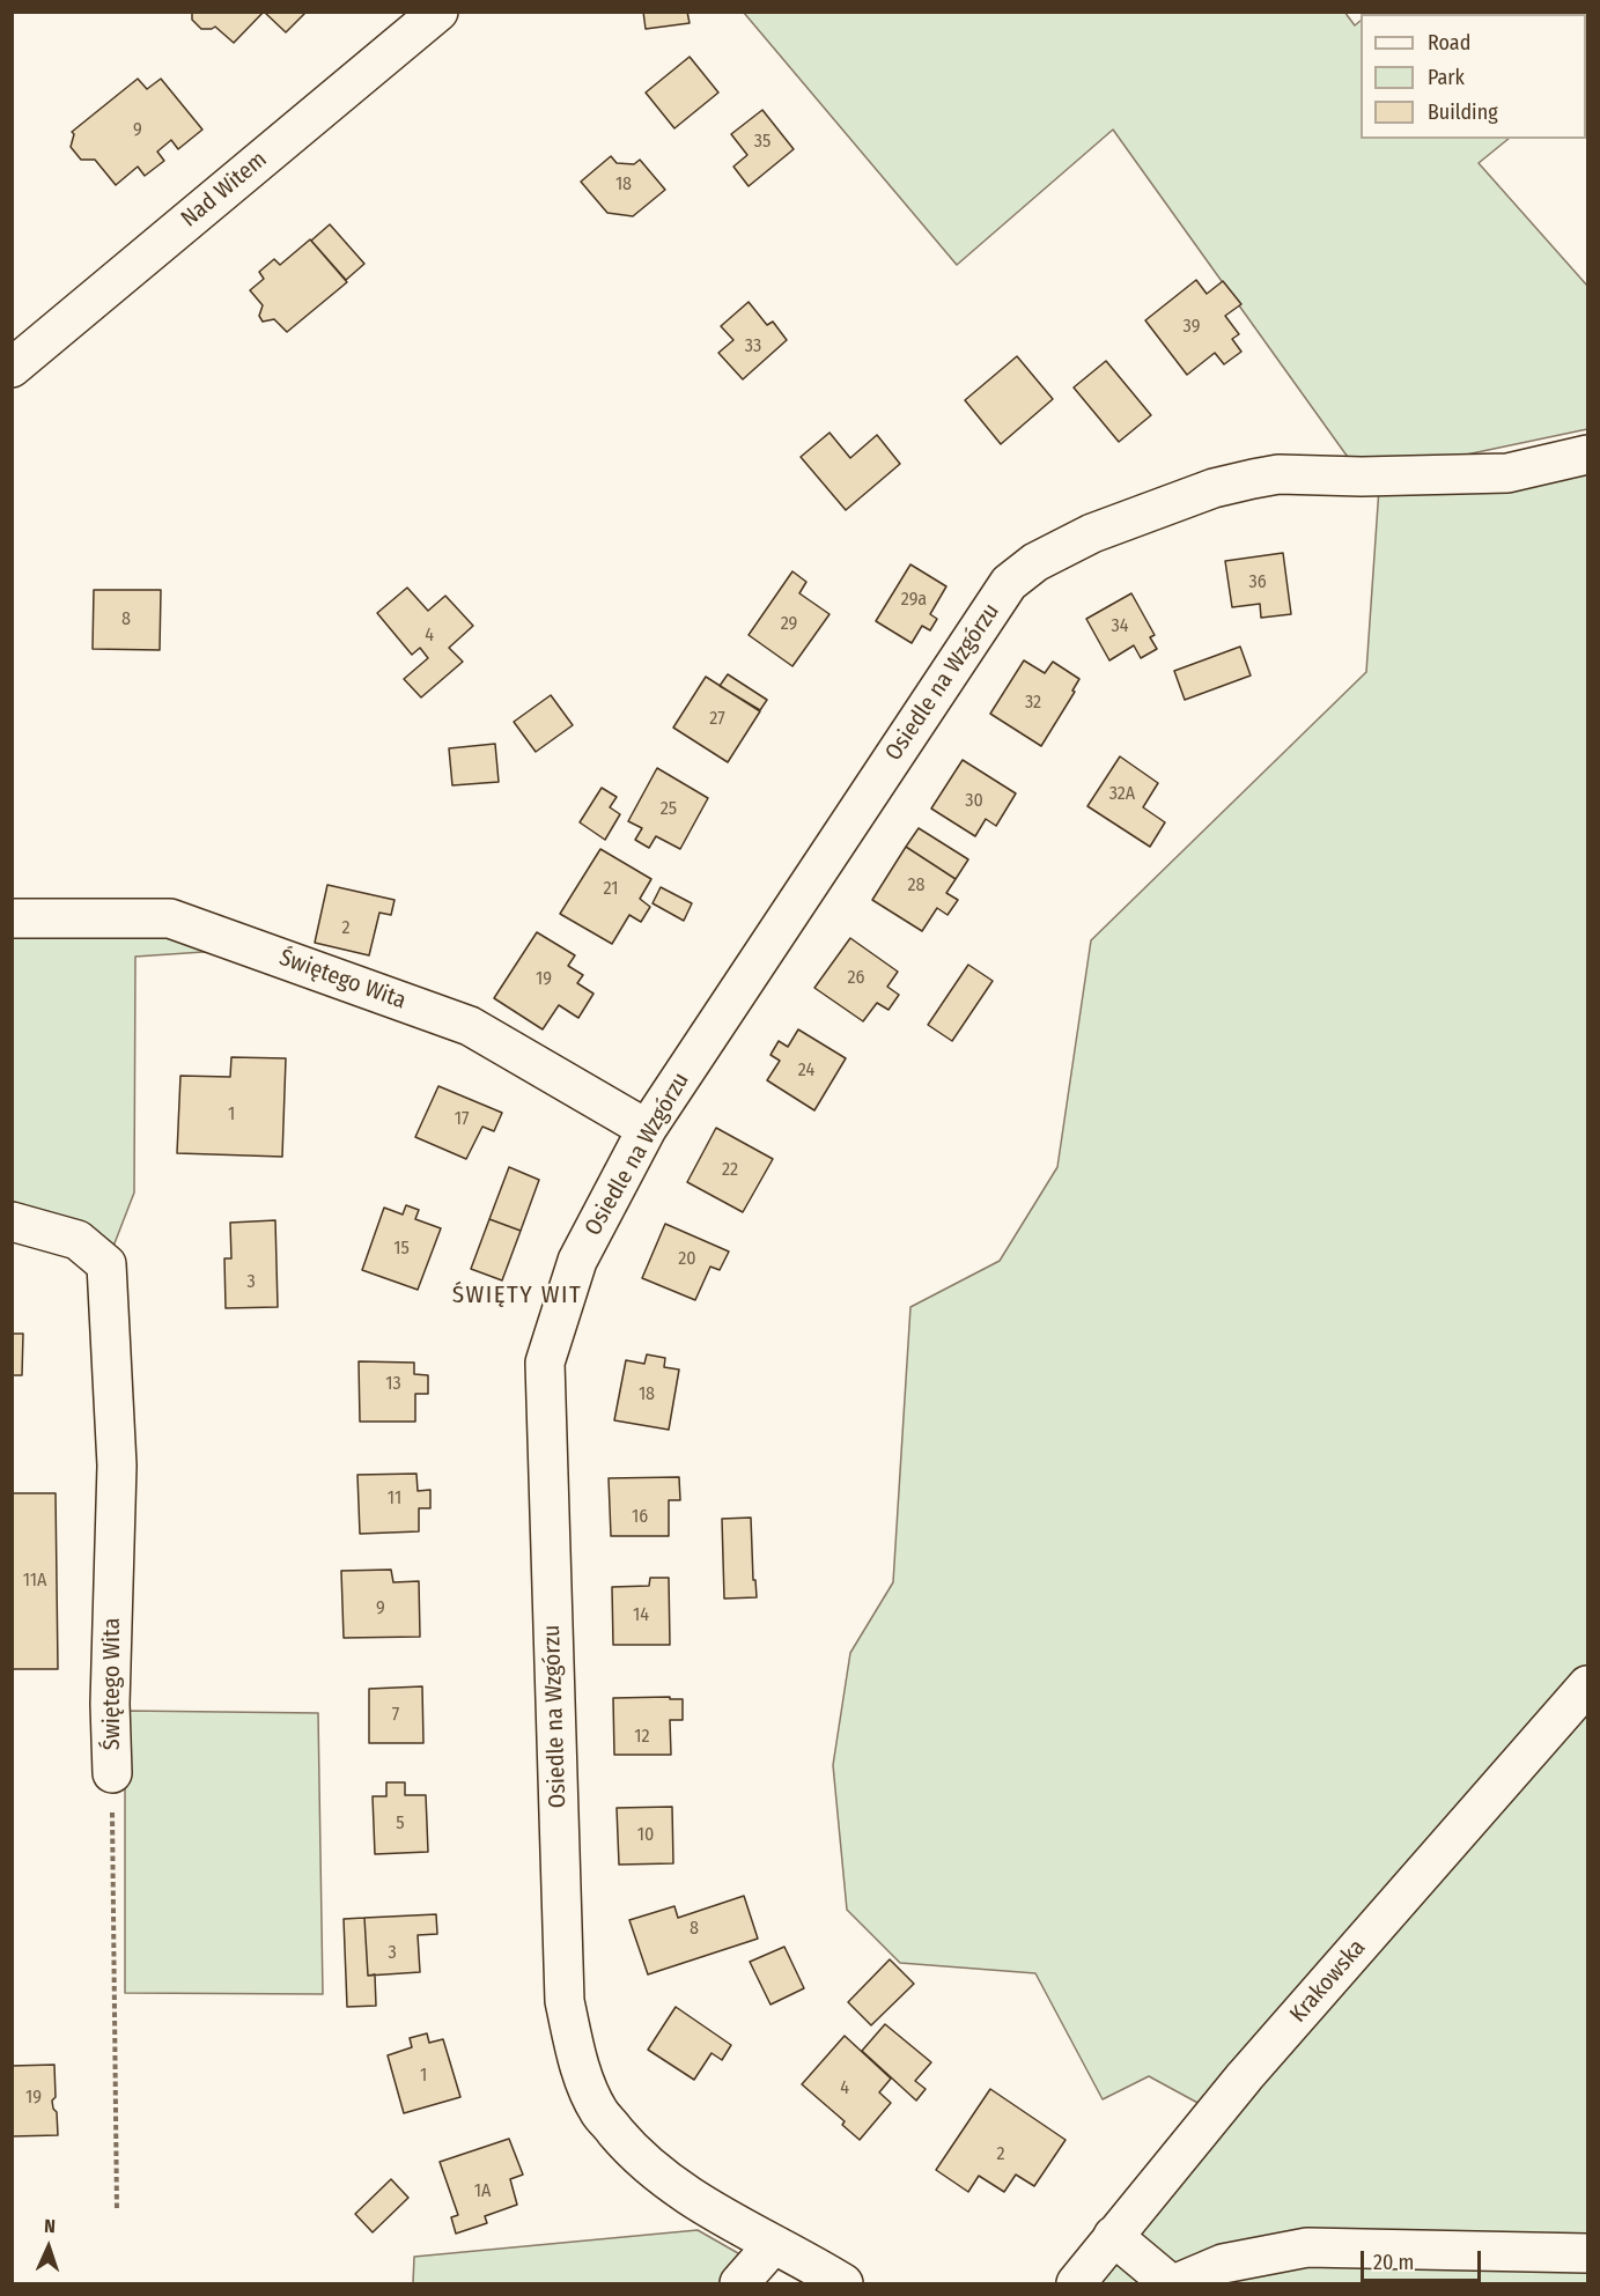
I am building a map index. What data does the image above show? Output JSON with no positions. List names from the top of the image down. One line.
{"streets":{"street":["Nad Witem","Osiedle na Wzgórzu","Świętego Wita","Krakowska"]},"crossings":[["Osiedle na Wzgórzu","Świętego Wita"]],"districts":["ŚWIĘTY WIT"],"house_numbers":["9","35","18","39","33","36","29a","8","29","34","4","32","27","32A","30","25","28","21","2","26","19","24","1","17","22","15","20","3","13","18","11","16","11A","9","14","7","12","5","10","8","3","1","4","19","2","1A"],"legend":["Road","Park","Building"],"scale_bar":"20 m","north":"top"}
